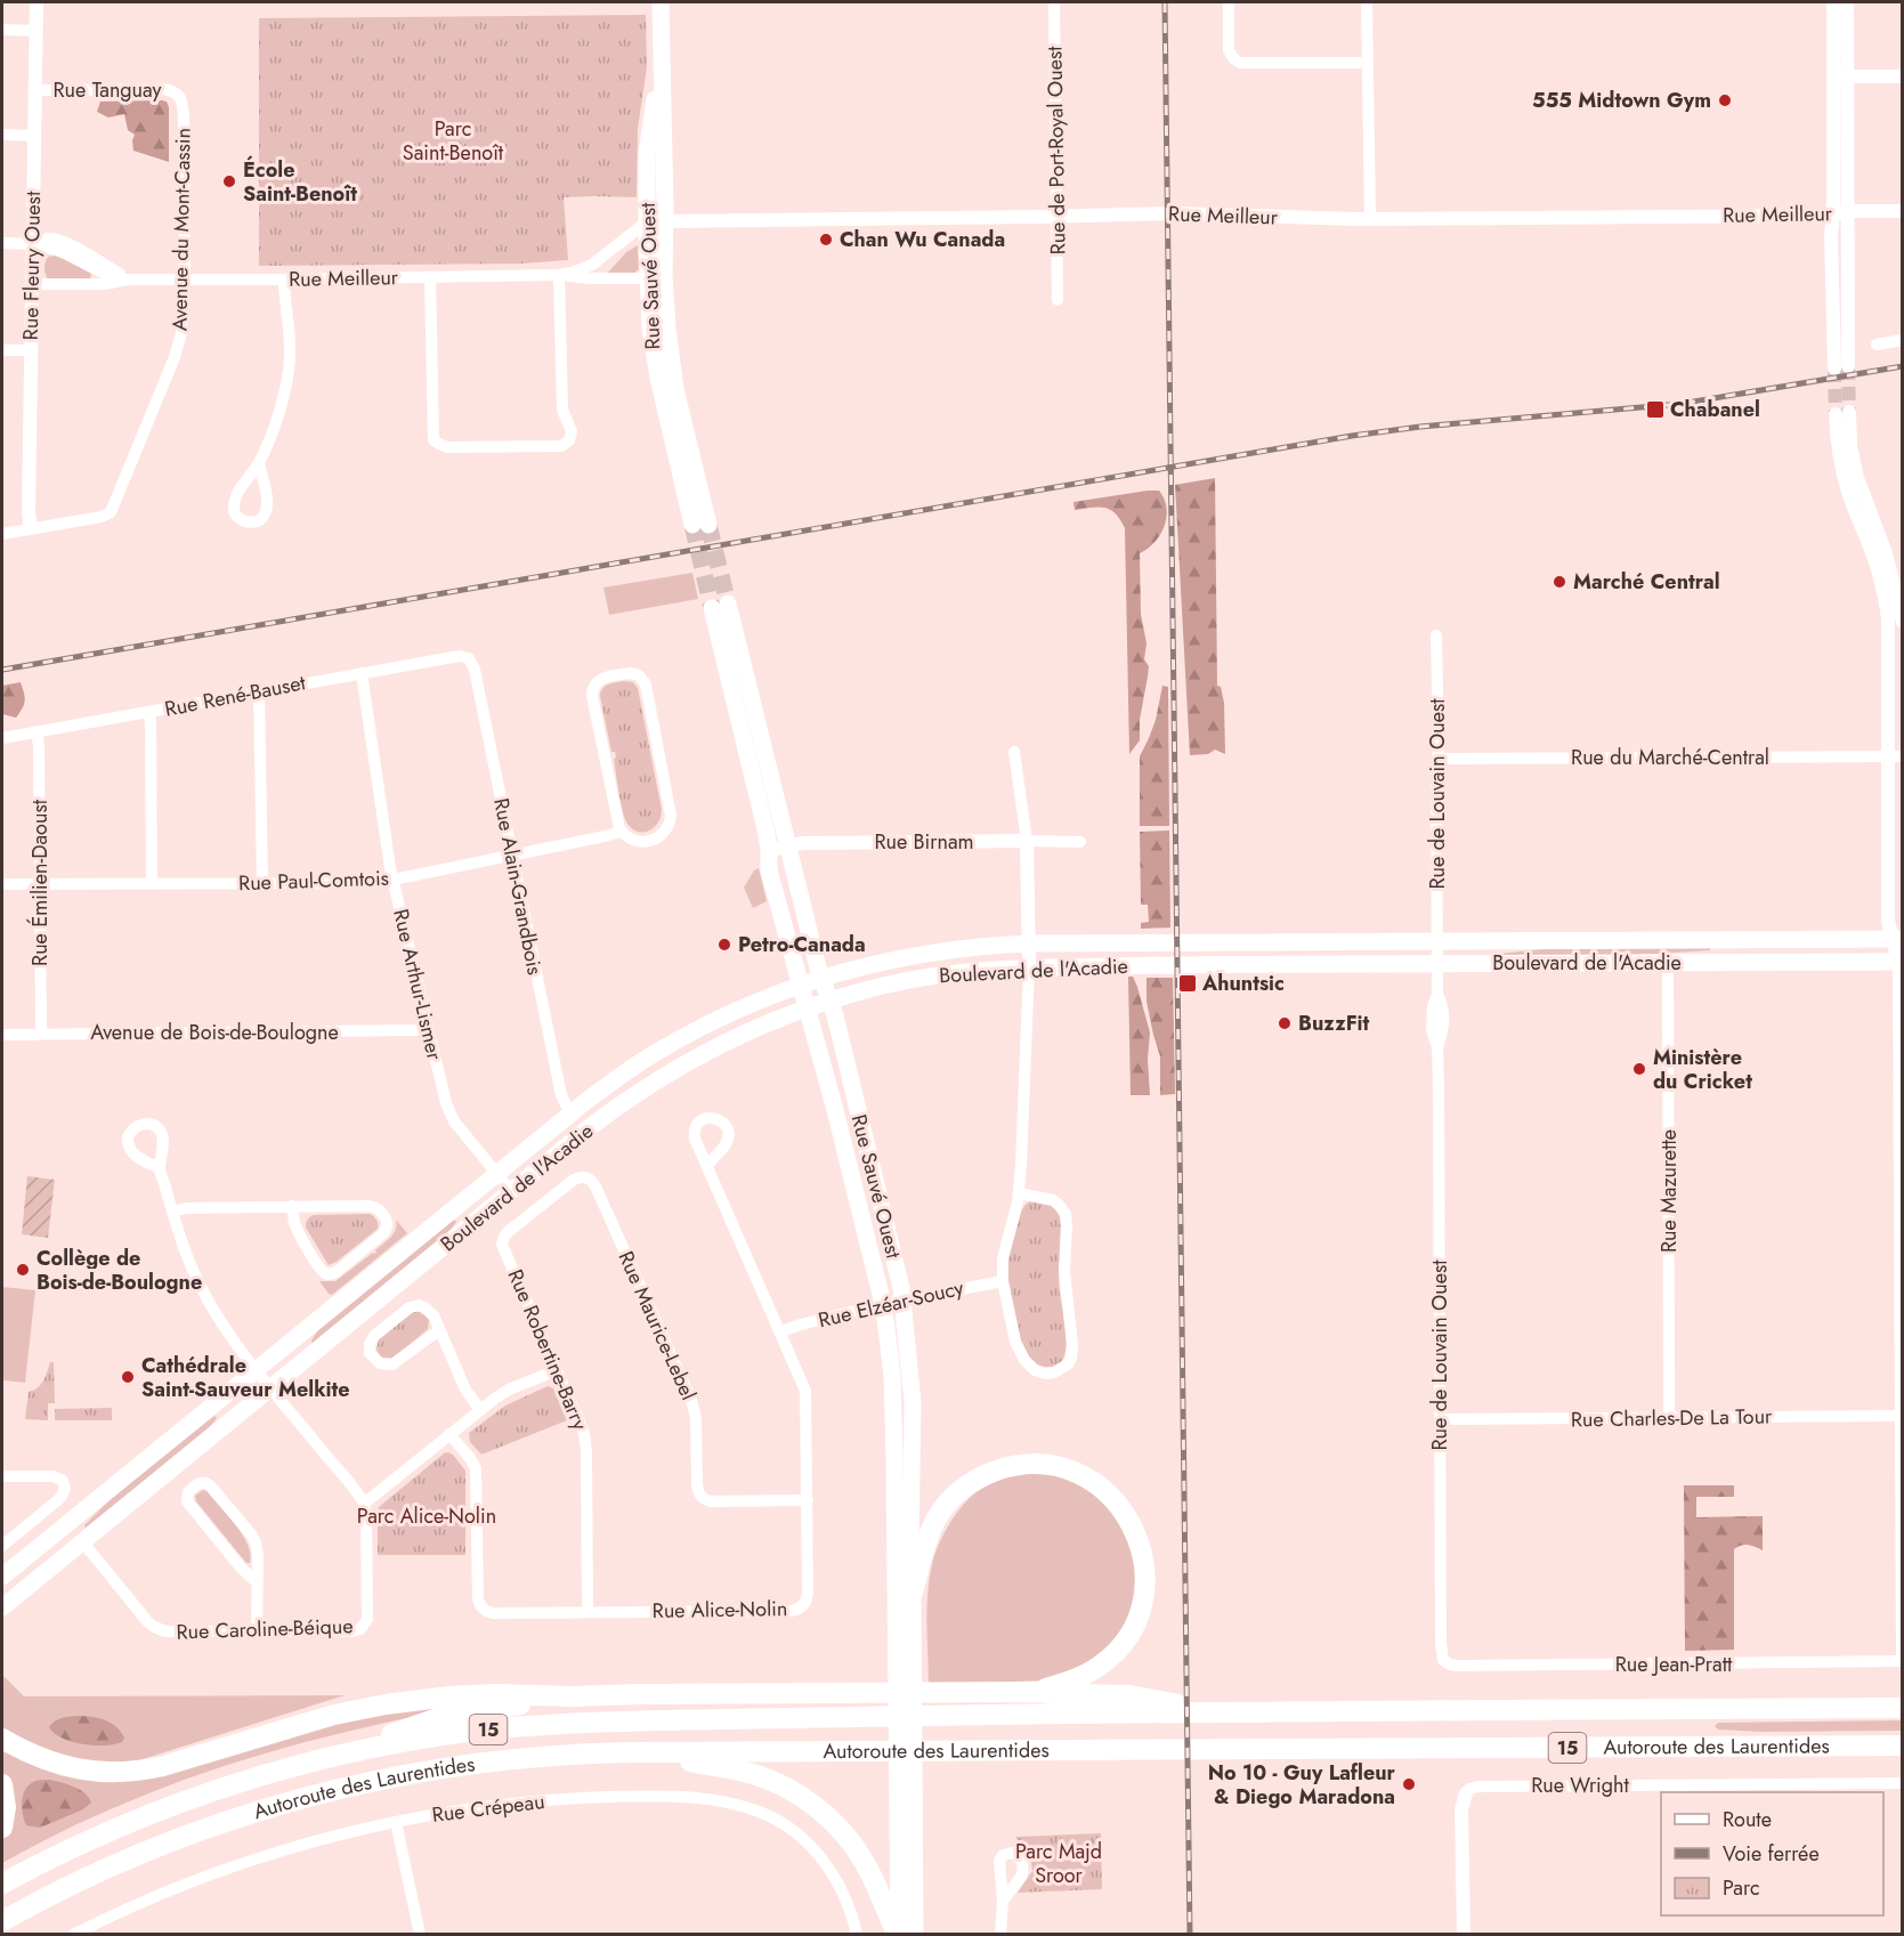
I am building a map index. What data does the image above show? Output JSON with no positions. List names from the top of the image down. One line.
{"streets":{"highway":["15","Autoroute des Laurentides"],"main road":["Rue Sauvé Ouest","Boulevard de l'Acadie"],"street":["Rue Tanguay","Rue de Port-Royal Ouest","Rue Meilleur","Avenue du Mont-Cassin","Rue Fleury Ouest","Rue René-Bauset","Rue du Marché-Central","Rue de Louvain Ouest","Rue Birnam","Rue Paul-Comtois","Rue Émilien-Daoust","Rue Alain-Grandbois","Rue Arthur-Lismer","Avenue de Bois-de-Boulogne","Rue Mazurette","Rue Elzéar-Soucy","Rue Maurice-Lebel","Rue Robertine-Barry","Rue Charles-De La Tour","Rue Alice-Nolin","Rue Caroline-Béique","Rue Jean-Pratt","Rue Wright","Rue Crépeau"]},"crossings":[["Rue Tanguay","Avenue du Mont-Cassin"],["Rue Tanguay","Rue Fleury Ouest"],["Rue de Port-Royal Ouest","Rue Meilleur"],["Rue Meilleur","Avenue du Mont-Cassin"],["Rue Meilleur","Rue Fleury Ouest"],["Rue Meilleur","Rue Sauvé Ouest"],["Avenue du Mont-Cassin","Rue Fleury Ouest"],["Rue Sauvé Ouest","Rue Birnam"],["Rue Sauvé Ouest","Boulevard de l'Acadie"],["Rue Sauvé Ouest","Rue Elzéar-Soucy"],["Rue René-Bauset","Rue Émilien-Daoust"],["Rue René-Bauset","Rue Alain-Grandbois"],["Rue René-Bauset","Rue Arthur-Lismer"],["Rue du Marché-Central","Rue de Louvain Ouest"],["Rue de Louvain Ouest","Boulevard de l'Acadie"],["Rue de Louvain Ouest","Rue Charles-De La Tour"],["Rue de Louvain Ouest","Rue Jean-Pratt"],["Rue Paul-Comtois","Rue Émilien-Daoust"],["Rue Paul-Comtois","Rue Alain-Grandbois"],["Rue Paul-Comtois","Rue Arthur-Lismer"],["Rue Émilien-Daoust","Avenue de Bois-de-Boulogne"],["Rue Alain-Grandbois","Boulevard de l'Acadie"],["Boulevard de l'Acadie","Rue Arthur-Lismer"],["Boulevard de l'Acadie","Rue Mazurette"],["Boulevard de l'Acadie","Rue Caroline-Béique"],["Rue Arthur-Lismer","Avenue de Bois-de-Boulogne"],["Rue Mazurette","Rue Charles-De La Tour"],["Rue Elzéar-Soucy","Rue Alice-Nolin"],["Rue Maurice-Lebel","Rue Robertine-Barry"],["Rue Maurice-Lebel","Rue Alice-Nolin"],["Rue Robertine-Barry","Rue Alice-Nolin"]],"parks":["Parc Saint-Benoît","Parc Alice-Nolin","Parc Majd Sroor"],"places":{"other":["555 Midtown Gym","École Saint-Benoît","Chan Wu Canada","Marché Central","Petro-Canada","BuzzFit","Ministère du Cricket","Collège de Bois-de-Boulogne","Cathédrale Saint-Sauveur Melkite","No 10 - Guy Lafleur & Diego Maradona"],"transit":["Chabanel","Ahuntsic"]},"legend":["Route","Voie ferrée","Parc"]}
